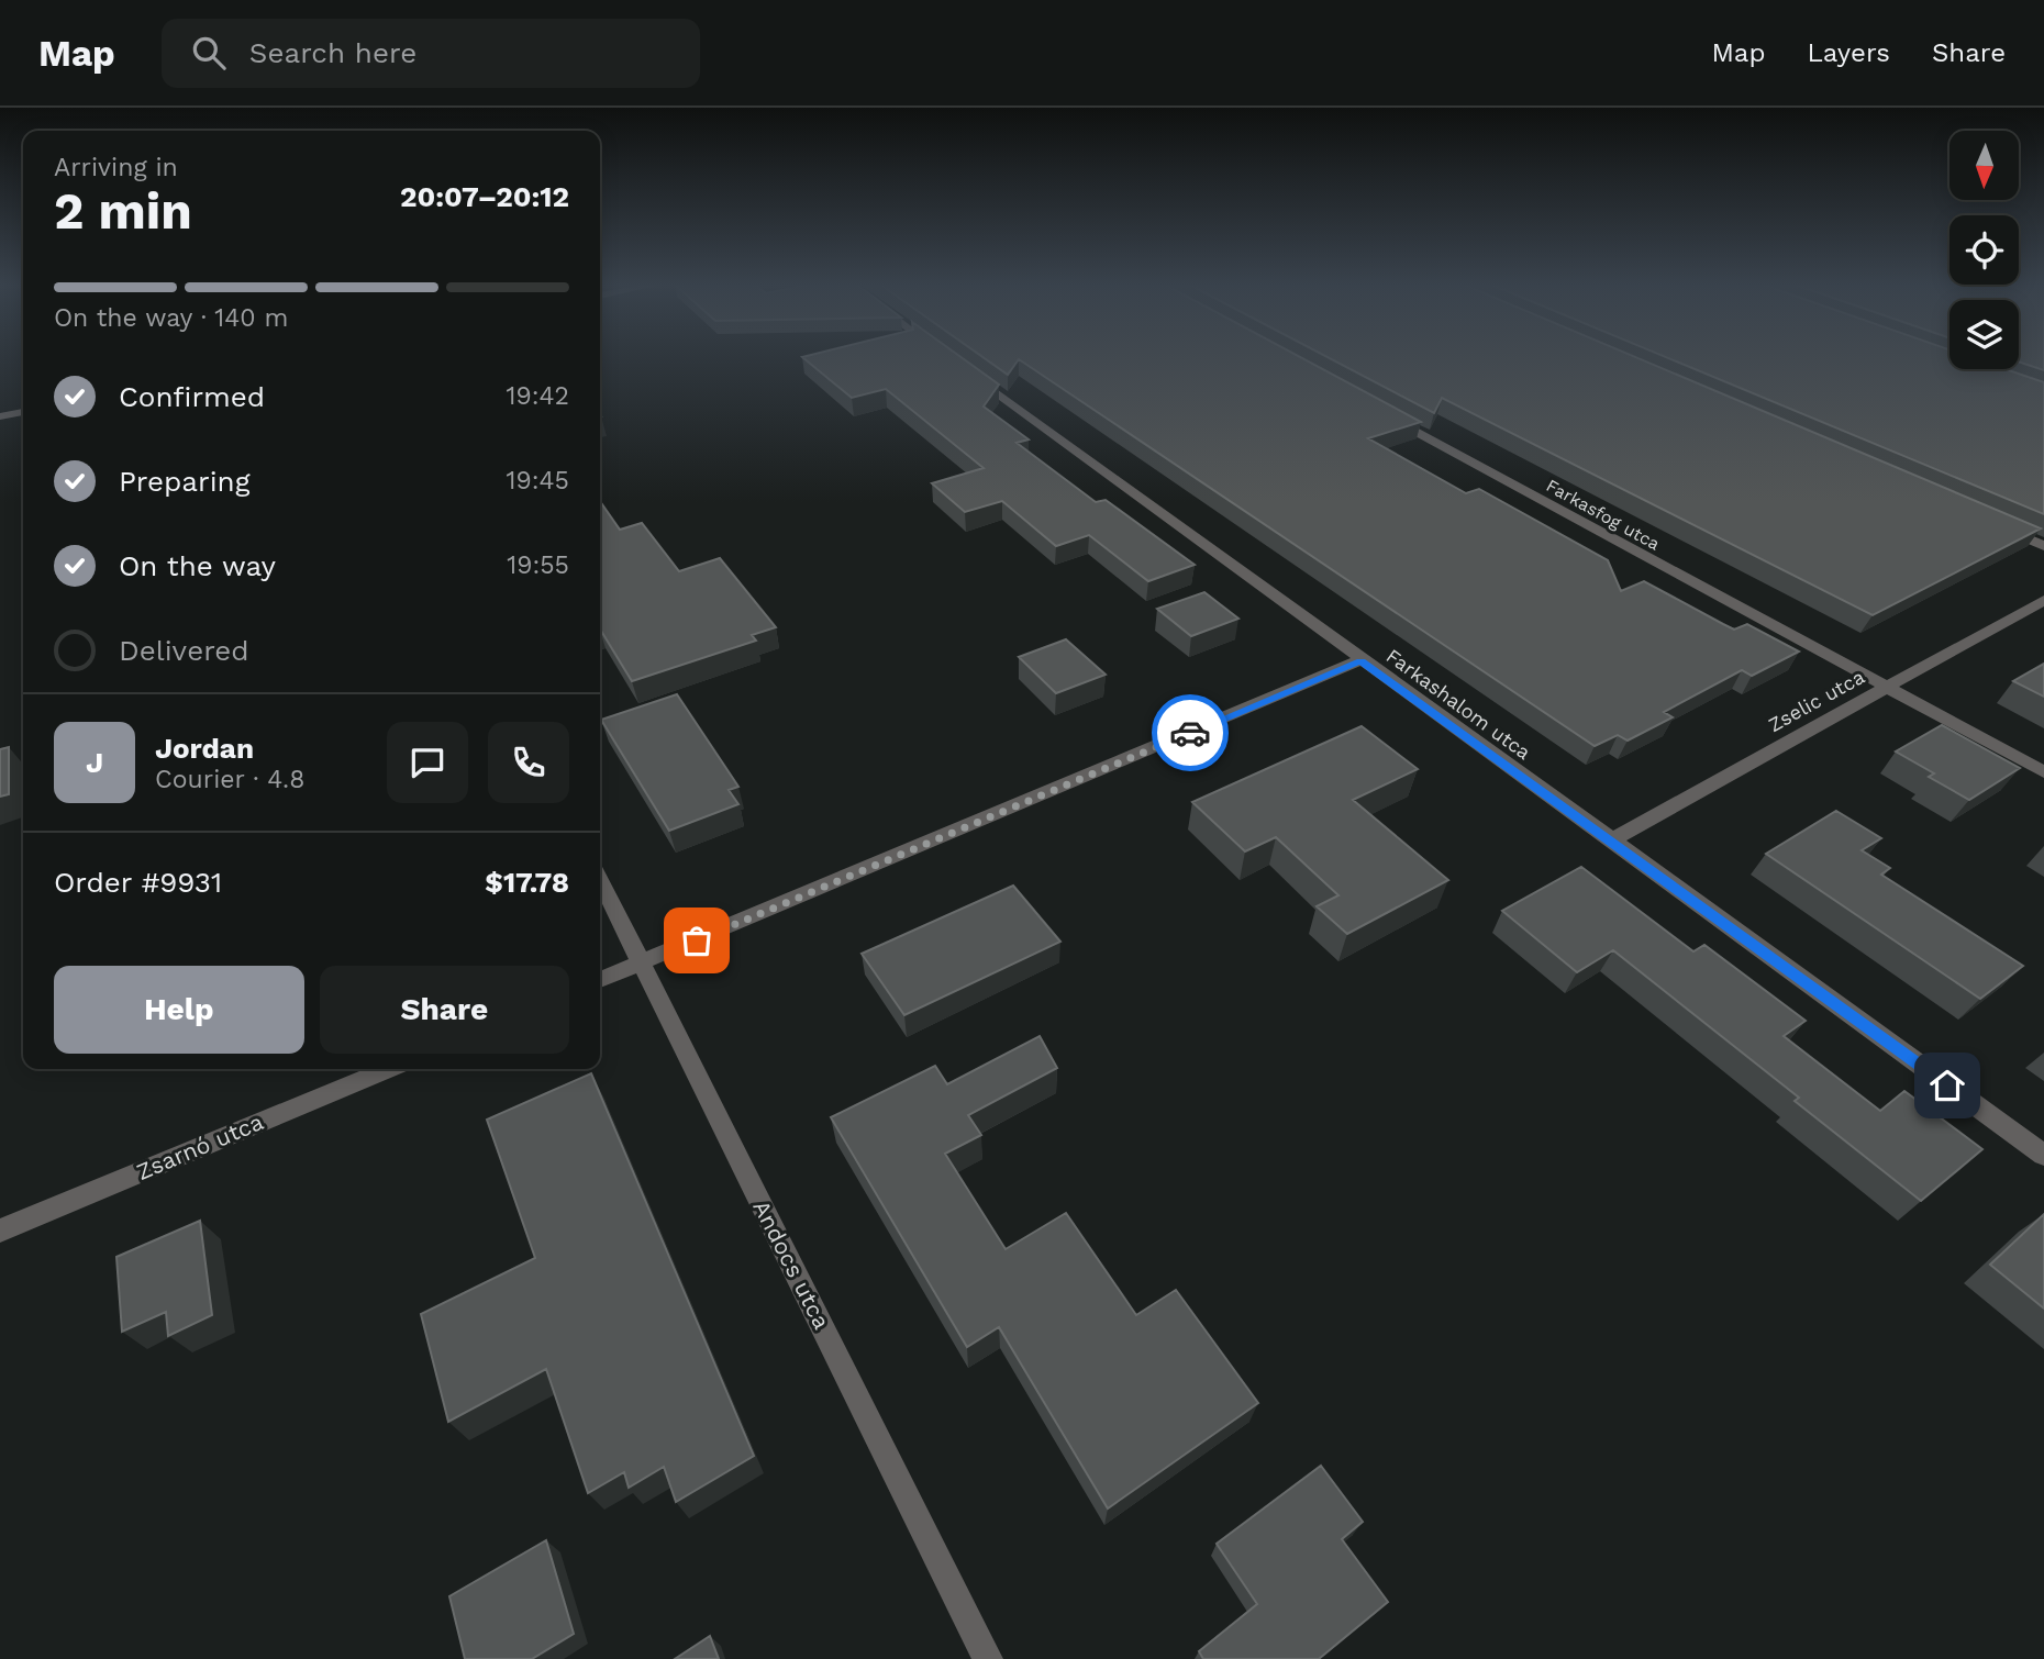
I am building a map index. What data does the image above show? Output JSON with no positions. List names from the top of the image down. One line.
{"streets":{"street":["Farkasfog utca","Zselic utca","Farkashalom utca","Zsarnó utca","Andocs utca"]},"crossings":[["Farkasfog utca","Zselic utca"],["Zselic utca","Farkashalom utca"]],"north":"bottom","page":{"header":"Map","search":"Search here","nav":["Map","Layers","Share"],"heading":["2 min","Arriving in","20:07–20:12"],"panel":["Jordan","Courier · 4.8","Order #9931","$17.78"],"bar":"On the way · 140 m","list":[["Confirmed","19:42"],["Preparing","19:45"],["On the way","19:55"],"Delivered"],"round":"J","buttons":["Help","Share"]}}
